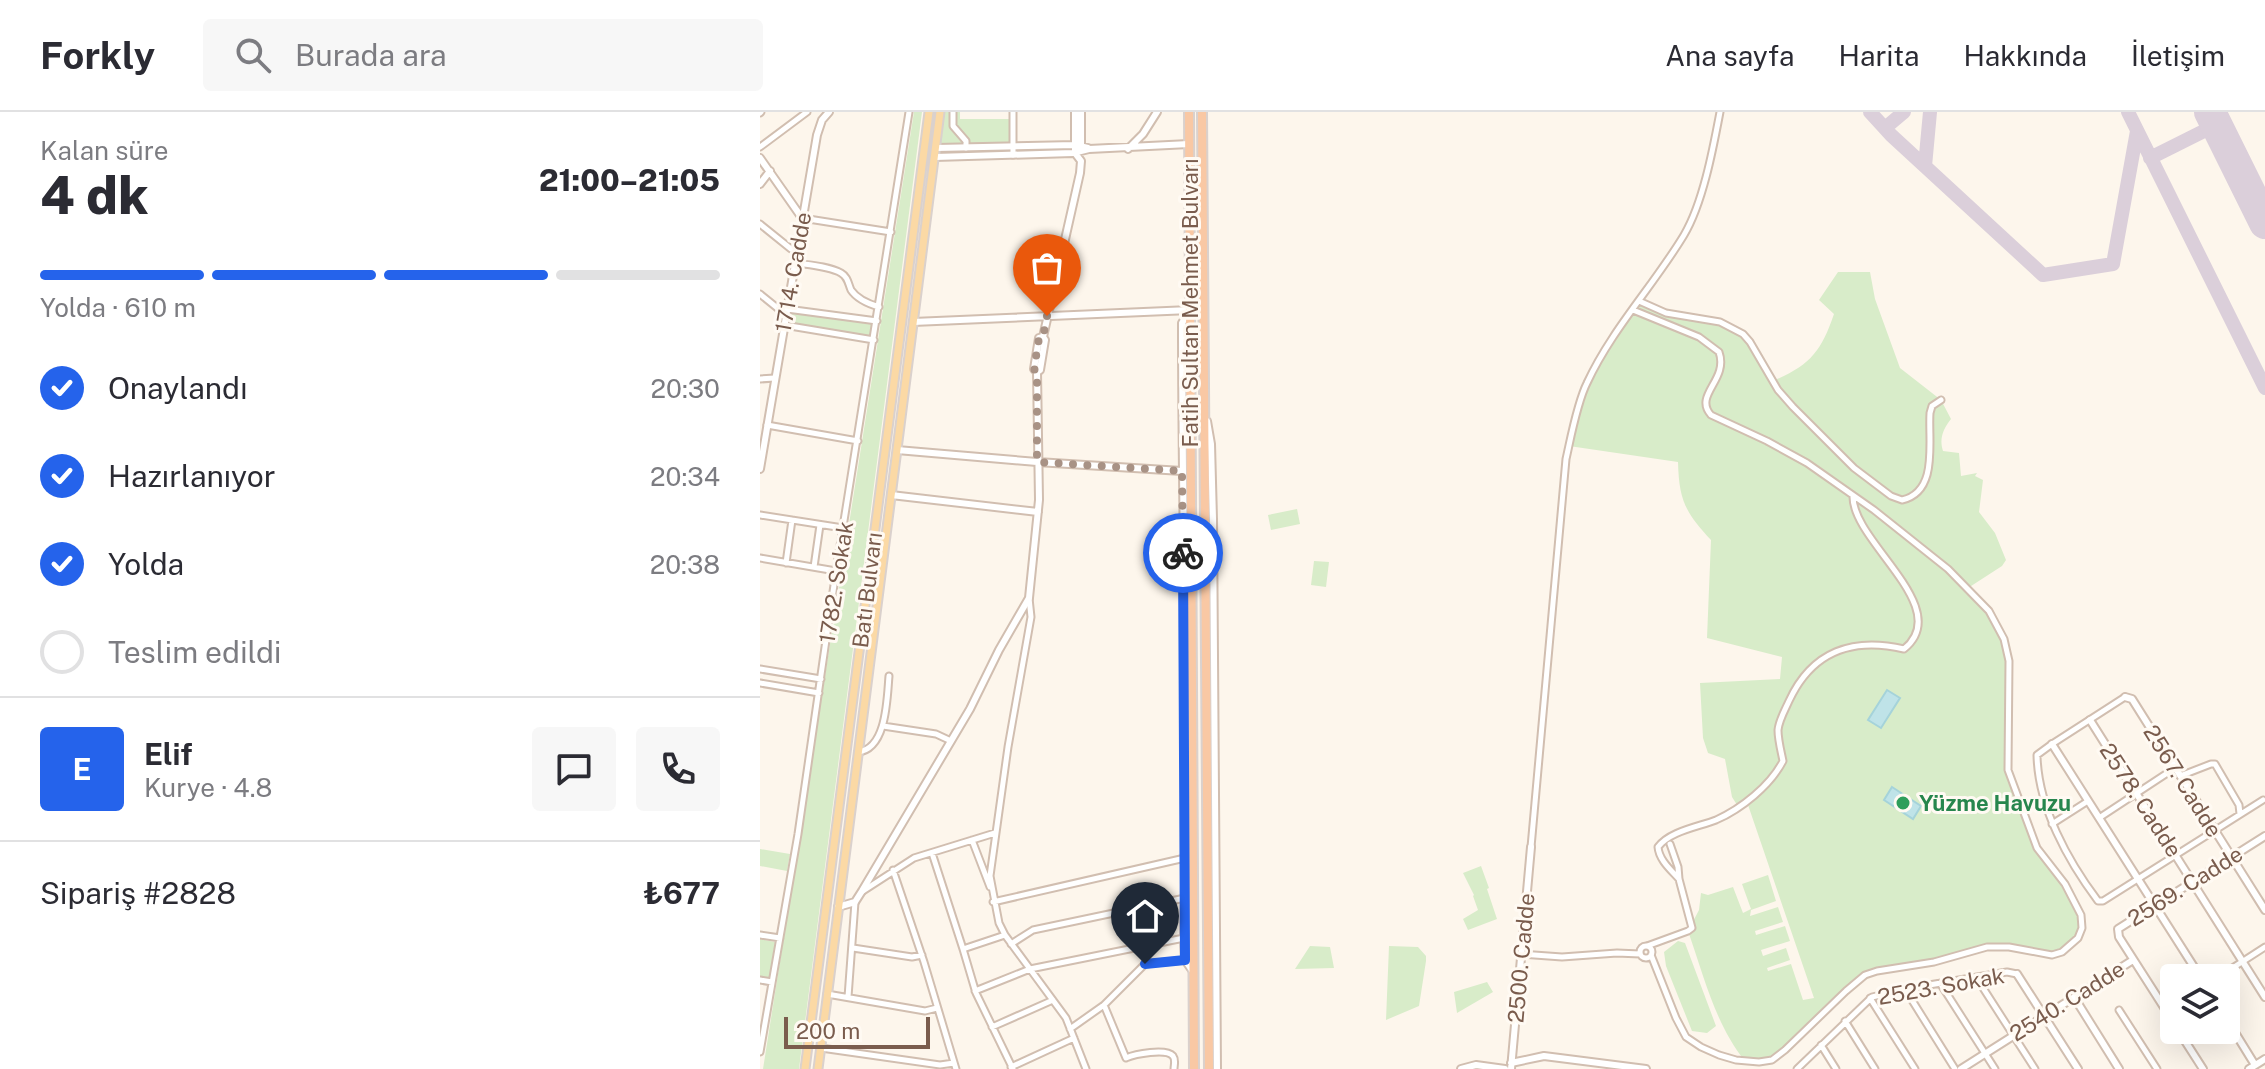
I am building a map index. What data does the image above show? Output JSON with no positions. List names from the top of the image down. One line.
{"streets":{"highway":["Fatih Sultan Mehmet Bulvarı"],"main road":["Batı Bulvarı"],"street":["1714. Cadde","1782. Sokak","2567. Cadde","2578. Cadde","2569. Cadde","2500. Cadde","2523. Sokak","2540. Cadde"]},"crossings":[["2567. Cadde","2569. Cadde"],["2578. Cadde","2569. Cadde"],["2569. Cadde","2540. Cadde"]],"places":["Yüzme Havuzu"],"scale_bar":"200 m","page":{"header":"Forkly","search":"Burada ara","nav":["Ana sayfa","Harita","Hakkında","İletişim"],"heading":["4 dk","Kalan süre","21:00–21:05"],"panel":["Elif","Kurye · 4.8","Sipariş #2828","₺677"],"bar":"Yolda · 610 m","list":[["Onaylandı","20:30"],["Hazırlanıyor","20:34"],["Yolda","20:38"],"Teslim edildi"],"round":"E","scale":"200 m"}}
